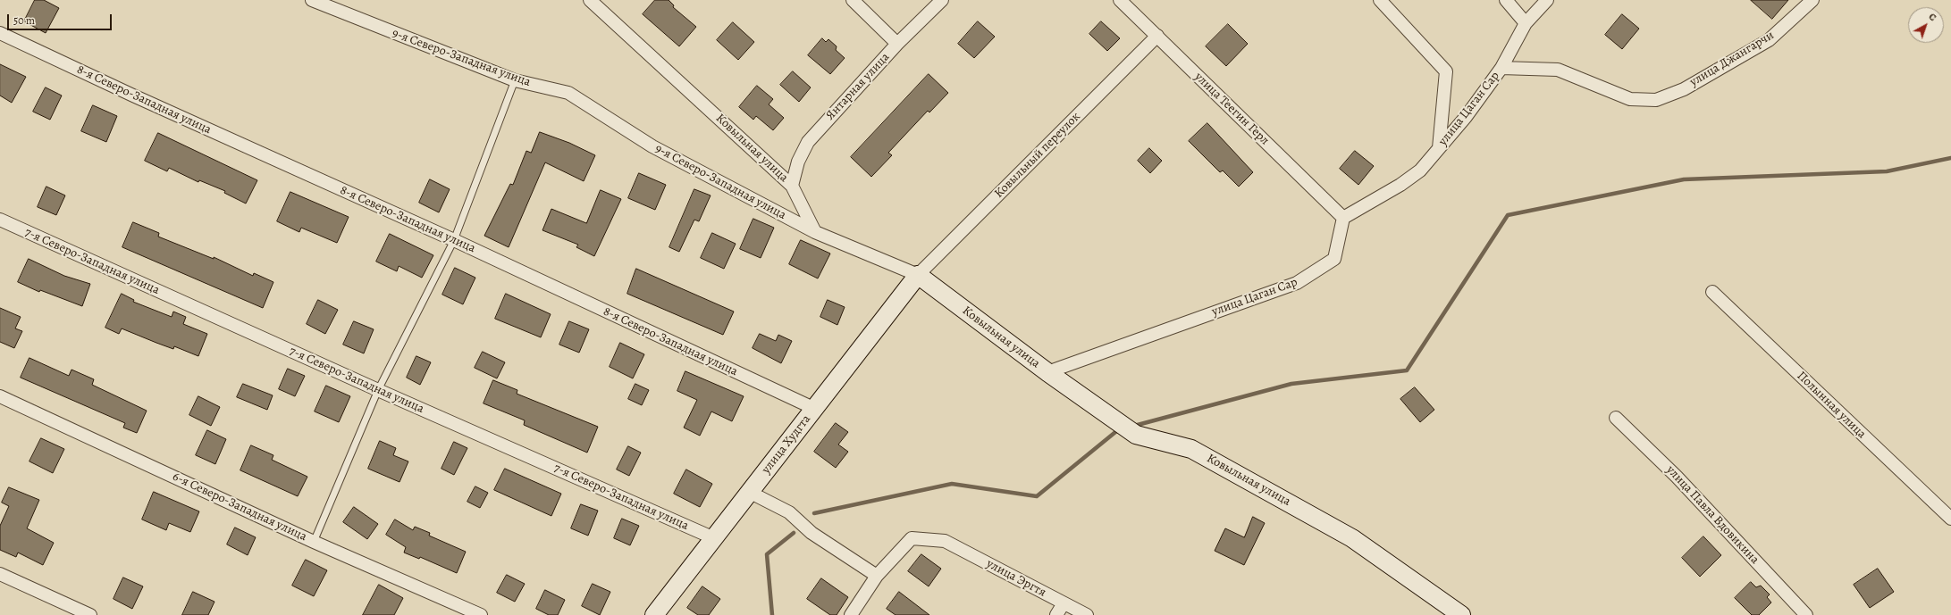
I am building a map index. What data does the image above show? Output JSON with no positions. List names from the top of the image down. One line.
{"streets":{"street":["9-я Северо-Западная улица","улица Джангарчи","Янтарная улица","8-я Северо-Западная улица","улица Теегин Герл","улица Цаган Сар","Ковыльная улица","Ковыльный переулок","7-я Северо-Западная улица","Полынная улица","улица Худгта","6-я Северо-Западная улица","улица Павла Вдовикина","улица Эргтя"]},"crossings":[["9-я Северо-Западная улица","Ковыльная улица"],["улица Джангарчи","улица Цаган Сар"],["Янтарная улица","Ковыльная улица"],["8-я Северо-Западная улица","улица Худгта"],["улица Теегин Герл","улица Цаган Сар"],["улица Теегин Герл","Ковыльный переулок"],["улица Цаган Сар","Ковыльная улица"],["Ковыльная улица","Ковыльный переулок"],["Ковыльная улица","улица Худгта"],["Ковыльный переулок","улица Худгта"],["7-я Северо-Западная улица","улица Худгта"]],"scale_bar":"50 m","north":"top right"}
